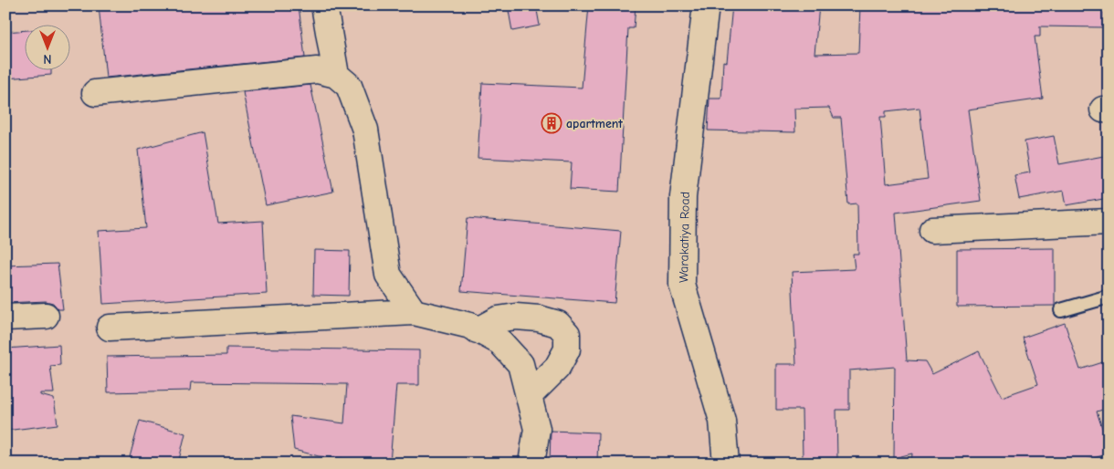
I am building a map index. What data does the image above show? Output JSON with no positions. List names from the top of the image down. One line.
{"streets":{"street":["Warakatiya Road"]},"places":{"building":["apartment"]},"north":"bottom"}
